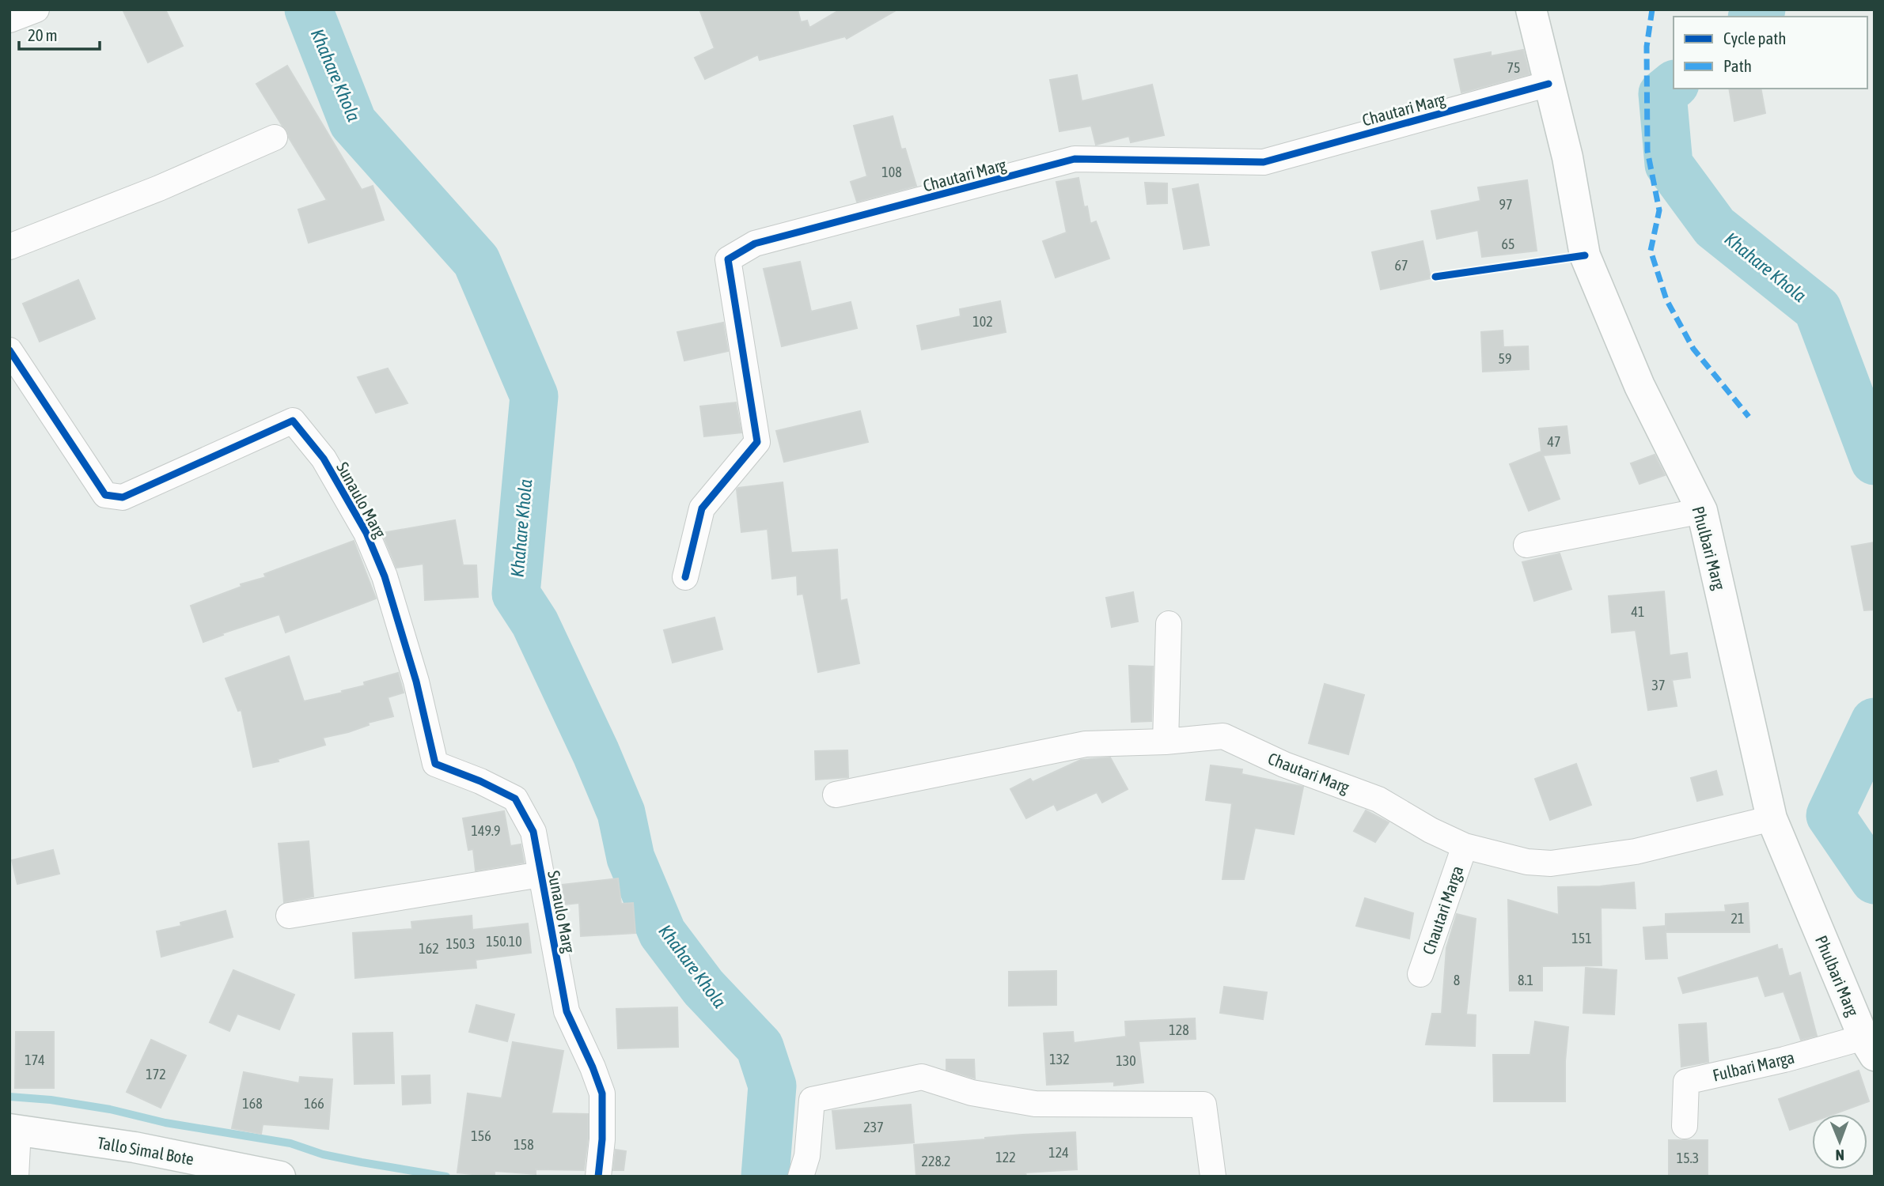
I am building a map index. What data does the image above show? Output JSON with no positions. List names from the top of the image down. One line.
{"streets":{"main road":["Phulbari Marg","Tallo Simal Bote"],"street":["Chautari Marg","Sunaulo Marg","Chautari Marga","Fulbari Marga"]},"crossings":[["Chautari Marg","Phulbari Marg"],["Chautari Marg","Chautari Marga"],["Phulbari Marg","Fulbari Marga"]],"water":["Khahare Khola"],"house_numbers":["75","108","97","65","67","102","59","47","41","37","149.9","21","151","150.10","150.3","162","8","8.1","128","132","174","130","172","168","166","237","156","158","124","122","15.3","228.2"],"legend":["Cycle path","Path"],"scale_bar":"20 m","north":"bottom"}
